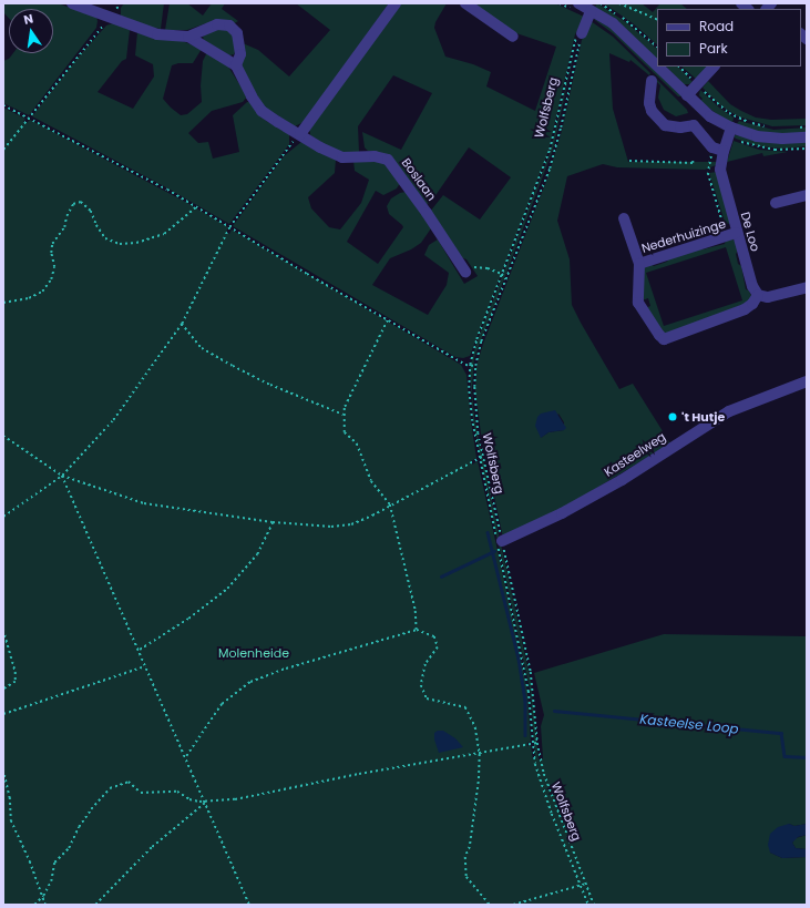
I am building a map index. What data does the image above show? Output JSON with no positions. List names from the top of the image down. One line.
{"streets":{"street":["Boslaan","De Loo","Nederhuizinge","Kasteelweg"],"path":["Wolfsberg"]},"crossings":[["Wolfsberg","Kasteelweg"],["De Loo","Nederhuizinge"]],"water":["Kasteelse Loop"],"parks":["Molenheide"],"places":["'t Hutje"],"legend":["Road","Park"],"north":"top"}
